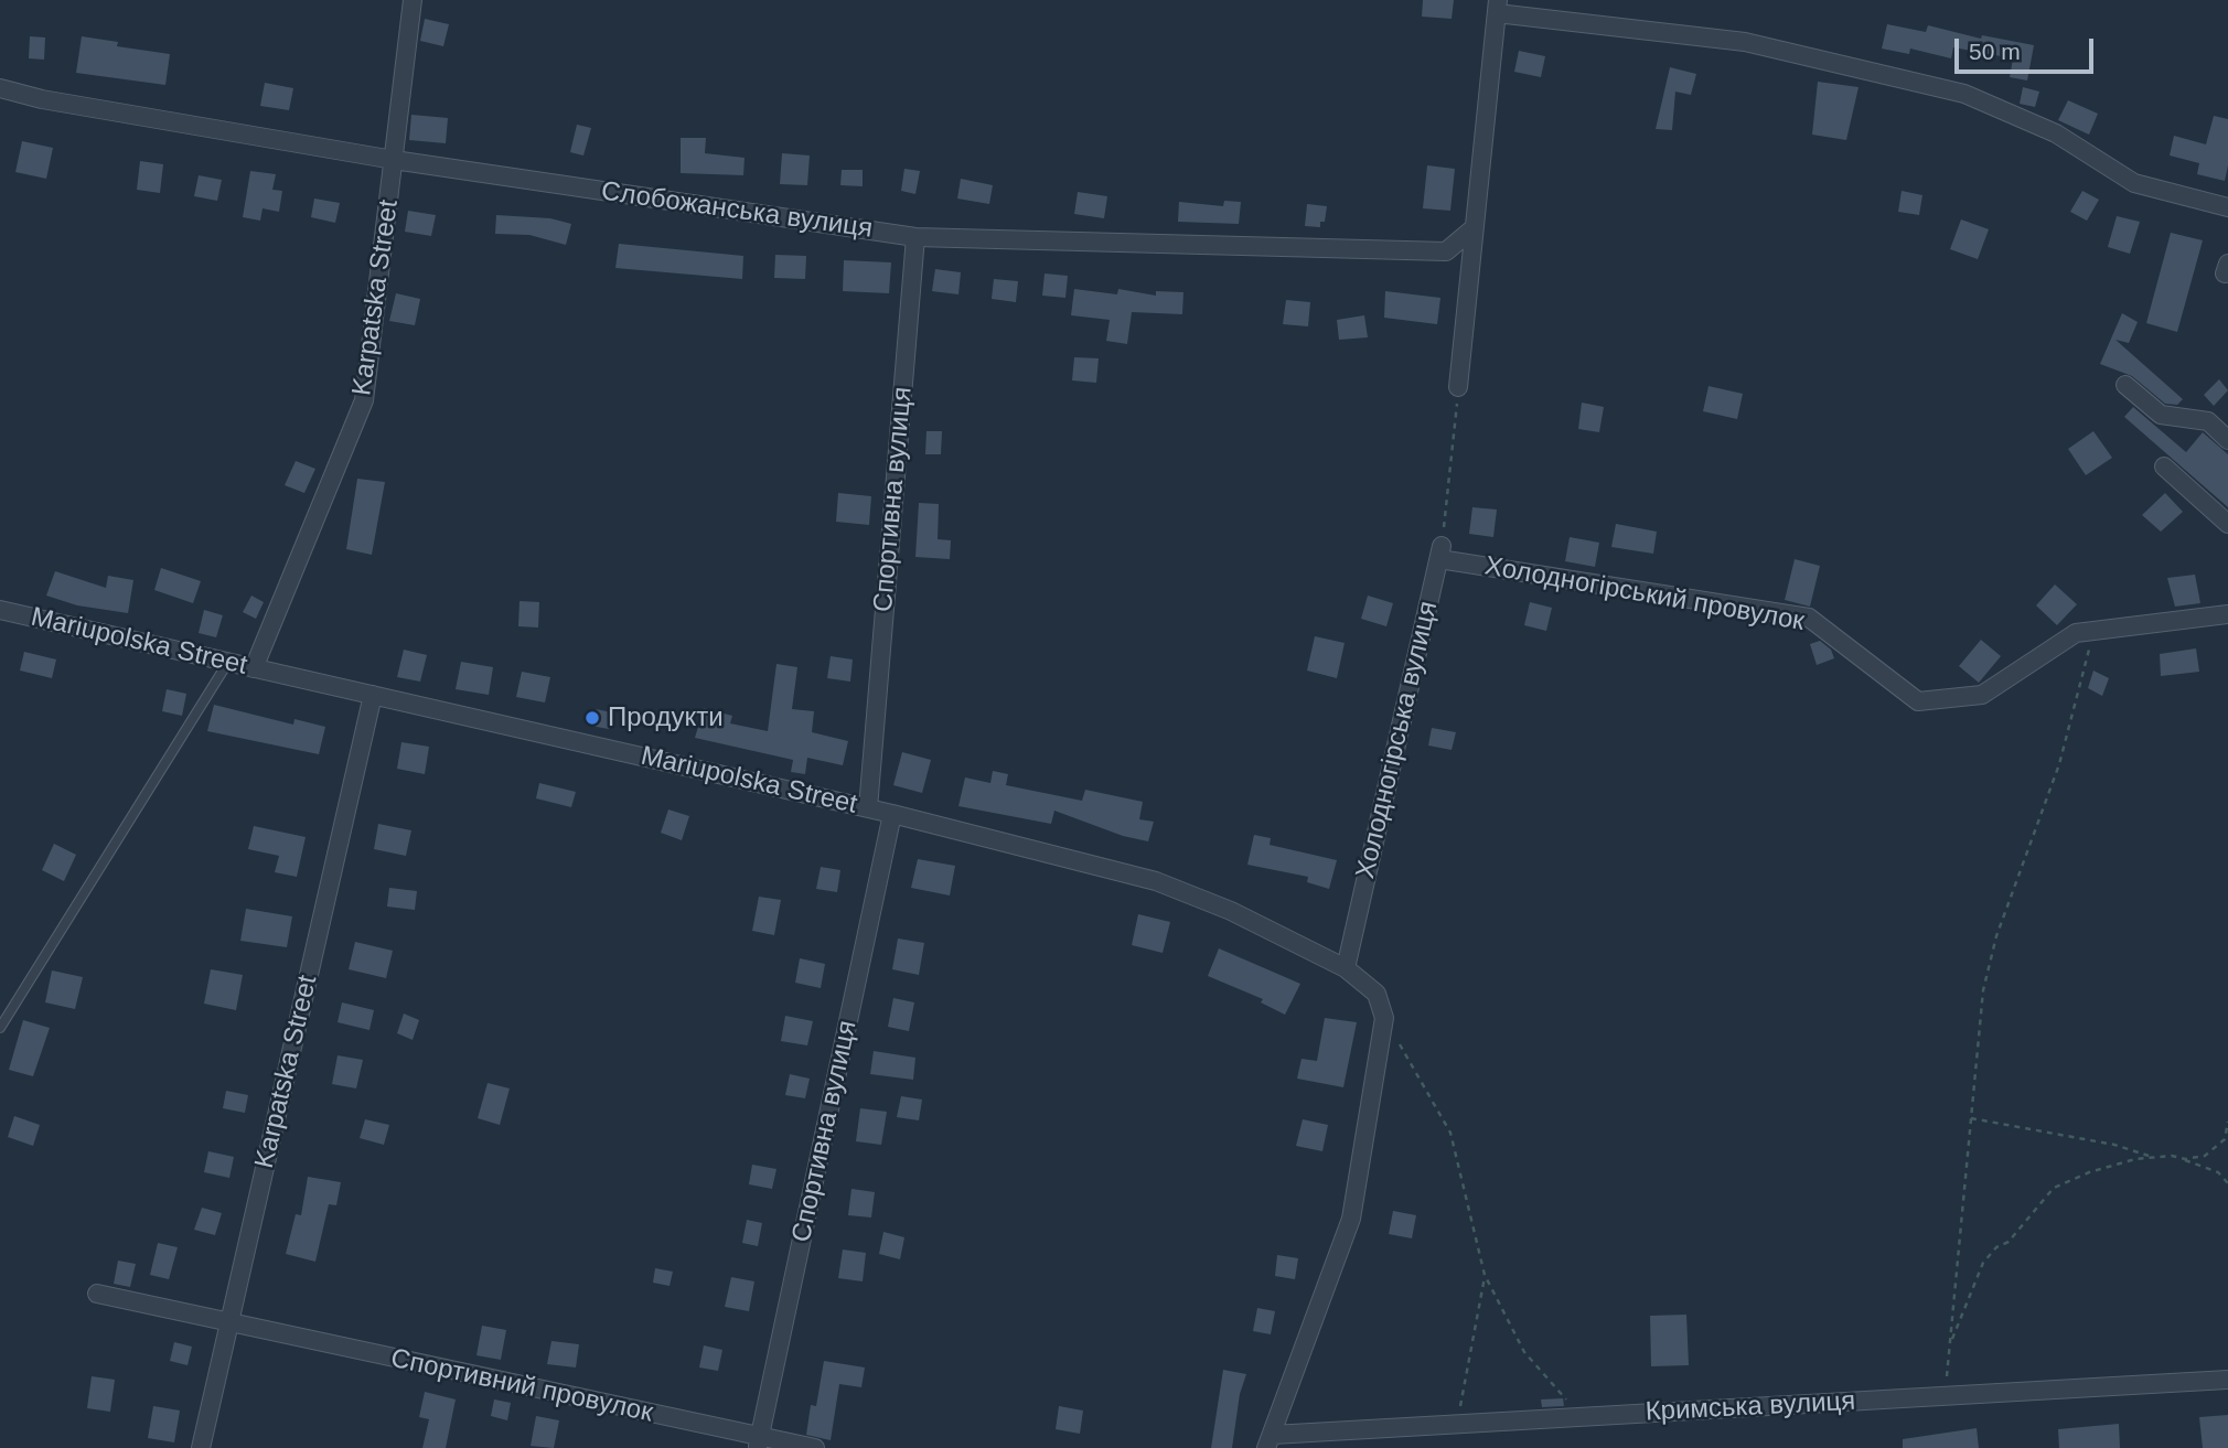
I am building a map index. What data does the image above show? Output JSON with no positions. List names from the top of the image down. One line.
{"streets":{"street":["Слобожанська вулиця","Karpatska Street","Спортивна вулиця","Холодногірський провулок","Mariupolska Street","Холодногірська вулиця","Спортивний провулок","Кримська вулиця"]},"crossings":[["Слобожанська вулиця","Karpatska Street"],["Слобожанська вулиця","Спортивна вулиця"],["Karpatska Street","Mariupolska Street"],["Karpatska Street","Спортивний провулок"],["Спортивна вулиця","Mariupolska Street"],["Спортивна вулиця","Спортивний провулок"],["Холодногірський провулок","Холодногірська вулиця"],["Mariupolska Street","Холодногірська вулиця"]],"places":["Продукти"],"scale_bar":"50 m"}
